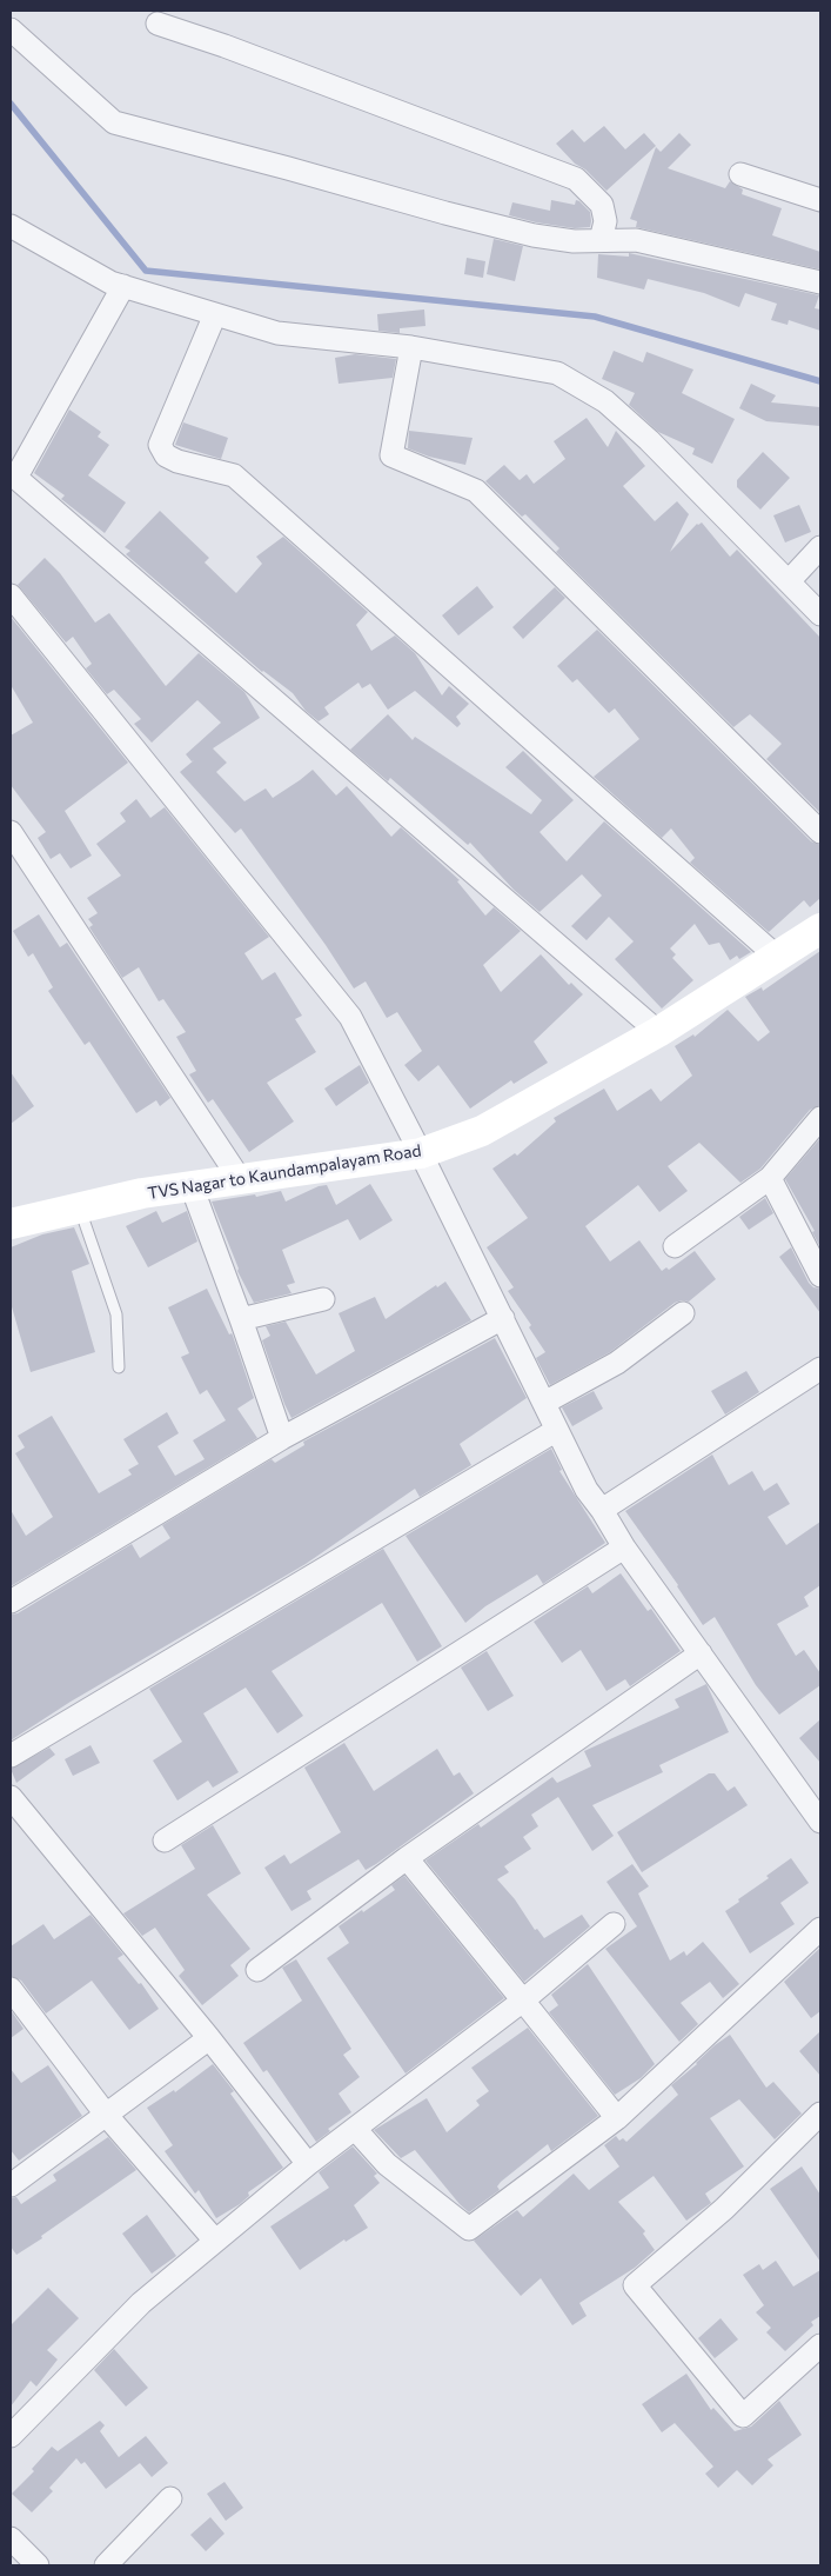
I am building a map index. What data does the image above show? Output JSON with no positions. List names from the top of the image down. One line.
{"streets":{"street":["TVS Nagar to Kaundampalayam Road"]}}
